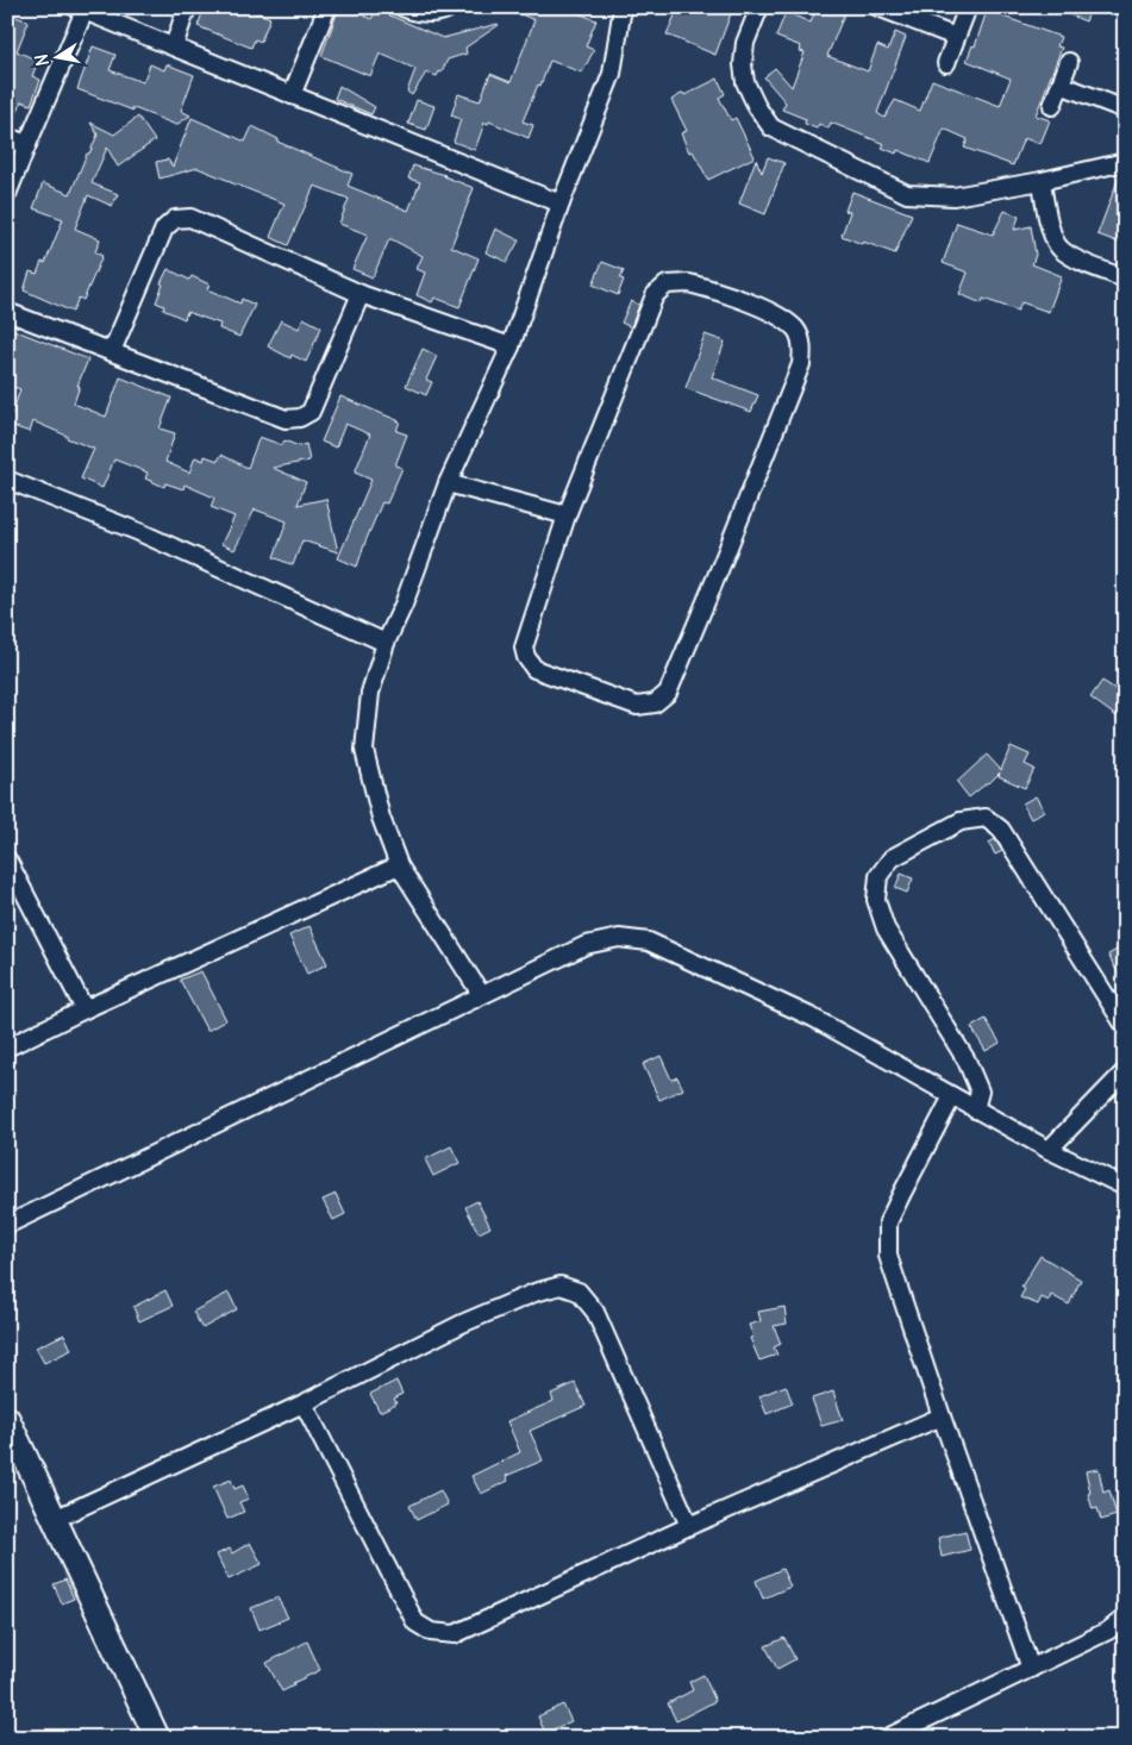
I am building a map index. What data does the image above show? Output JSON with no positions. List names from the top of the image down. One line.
{"north":"left"}
